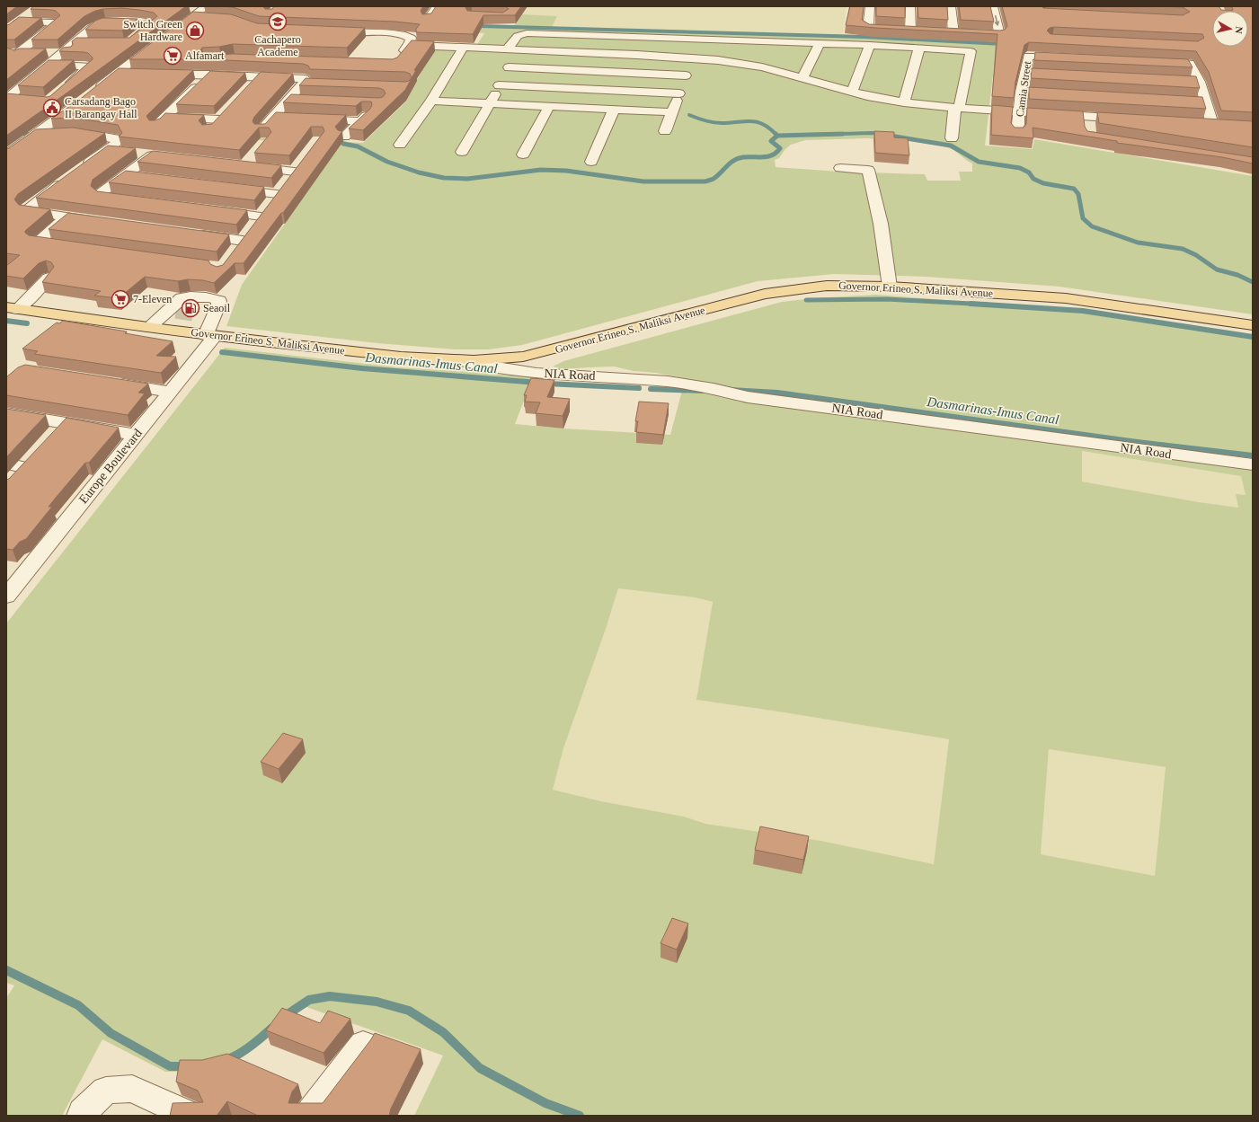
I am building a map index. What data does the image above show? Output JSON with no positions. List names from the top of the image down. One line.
{"streets":{"main road":["Governor Erineo S. Maliksi Avenue"],"street":["Camia Street","NIA Road","Europe Boulevard"]},"crossings":[["Governor Erineo S. Maliksi Avenue","NIA Road"],["Governor Erineo S. Maliksi Avenue","Europe Boulevard"]],"water":["Dasmarinas-Imus Canal"],"places":{"school or university":["Cachapero Academe"],"shop":["Switch Green Hardware"],"supermarket":["Alfamart","7-Eleven"],"public building":["Carsadang Bago II Barangay Hall"],"fuel station":["Seaoil"]},"north":"right"}
